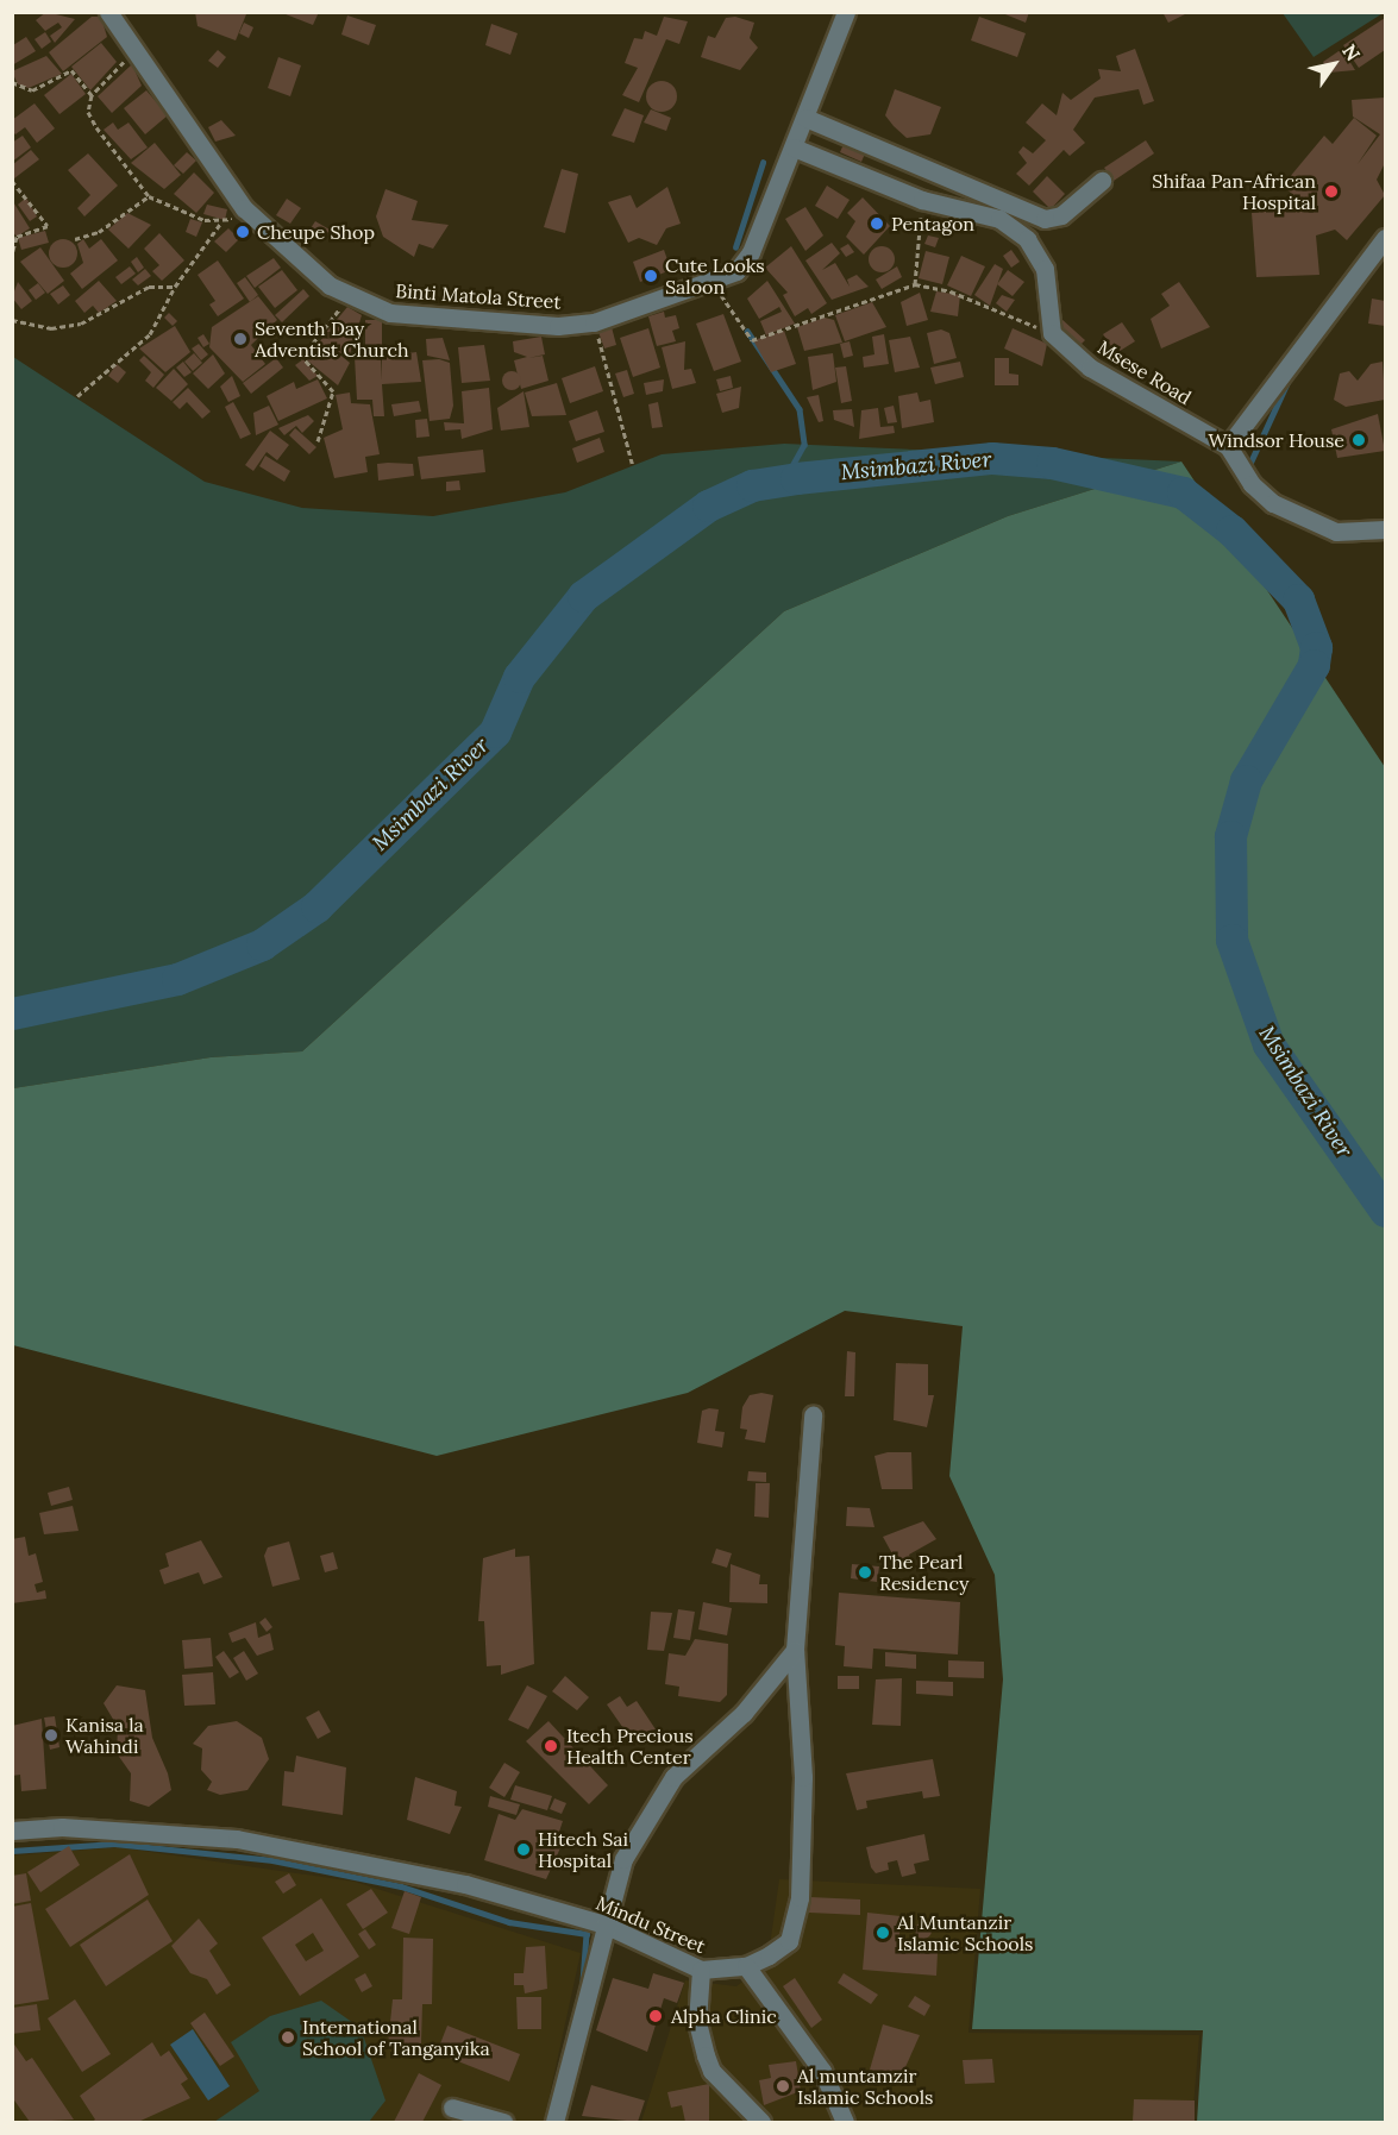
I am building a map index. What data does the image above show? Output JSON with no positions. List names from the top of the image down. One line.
{"streets":{"street":["Binti Matola Street","Msese Road","Mindu Street"]},"water":["Msimbazi River"],"places":["Shifaa Pan-African Hospital","Pentagon","Cheupe Shop","Cute Looks Saloon","Seventh Day Adventist Church","Windsor House","The Pearl Residency","Kanisa la Wahindi","Itech Precious Health Center","Hitech Sai Hospital","Al Muntanzir Islamic Schools","Alpha Clinic","International School of Tanganyika","Al muntamzir Islamic Schools"],"north":"top right"}
